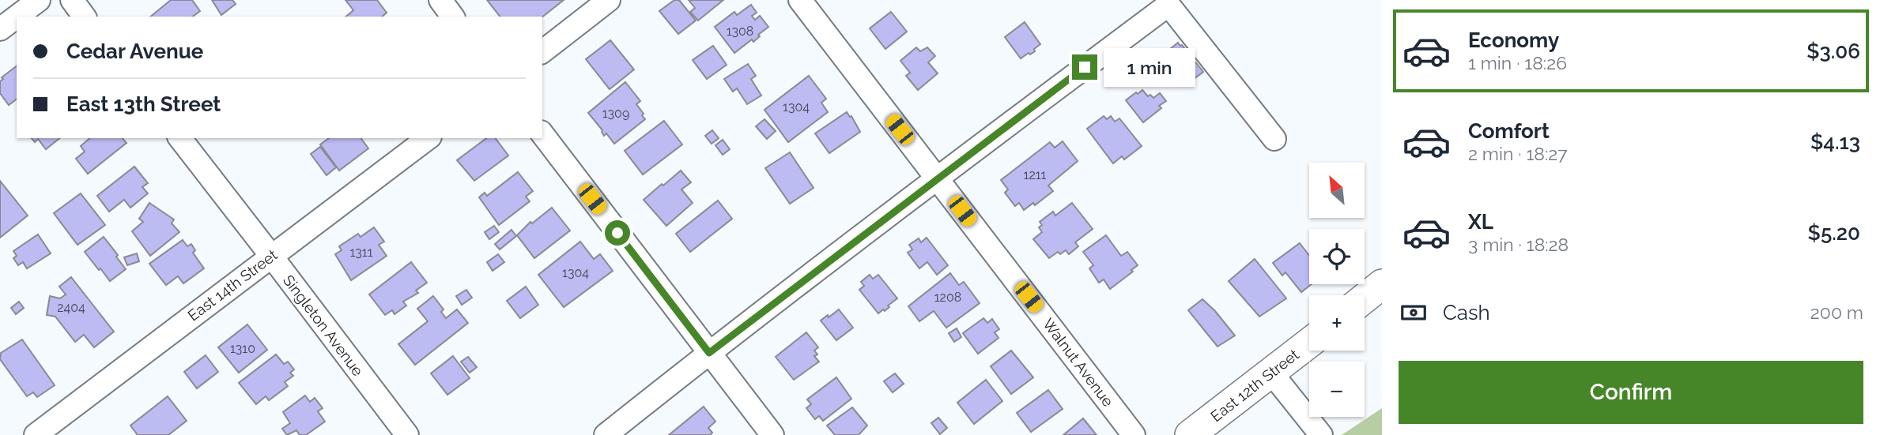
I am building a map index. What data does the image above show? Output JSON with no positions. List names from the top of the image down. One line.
{"streets":{"street":["East 14th Street","Singleton Avenue","Walnut Avenue","East 12th Street"]},"crossings":[["East 14th Street","Singleton Avenue"]],"house_numbers":["1308","1304","1309","1211","1311","1304","1208","2404","1310"],"north":"top left","page":{"list":[{"name":"Economy","note":"1 min · 18:26","value":"$3.06"},{"name":"Comfort","note":"2 min · 18:27","value":"$4.13"},{"name":"XL","note":"3 min · 18:28","value":"$5.20"}],"banner":["Cedar Avenue","East 13th Street"],"bubble":"1 min","map_buttons":["+","−"],"pay":["Cash","200 m"],"buttons":"Confirm"}}
